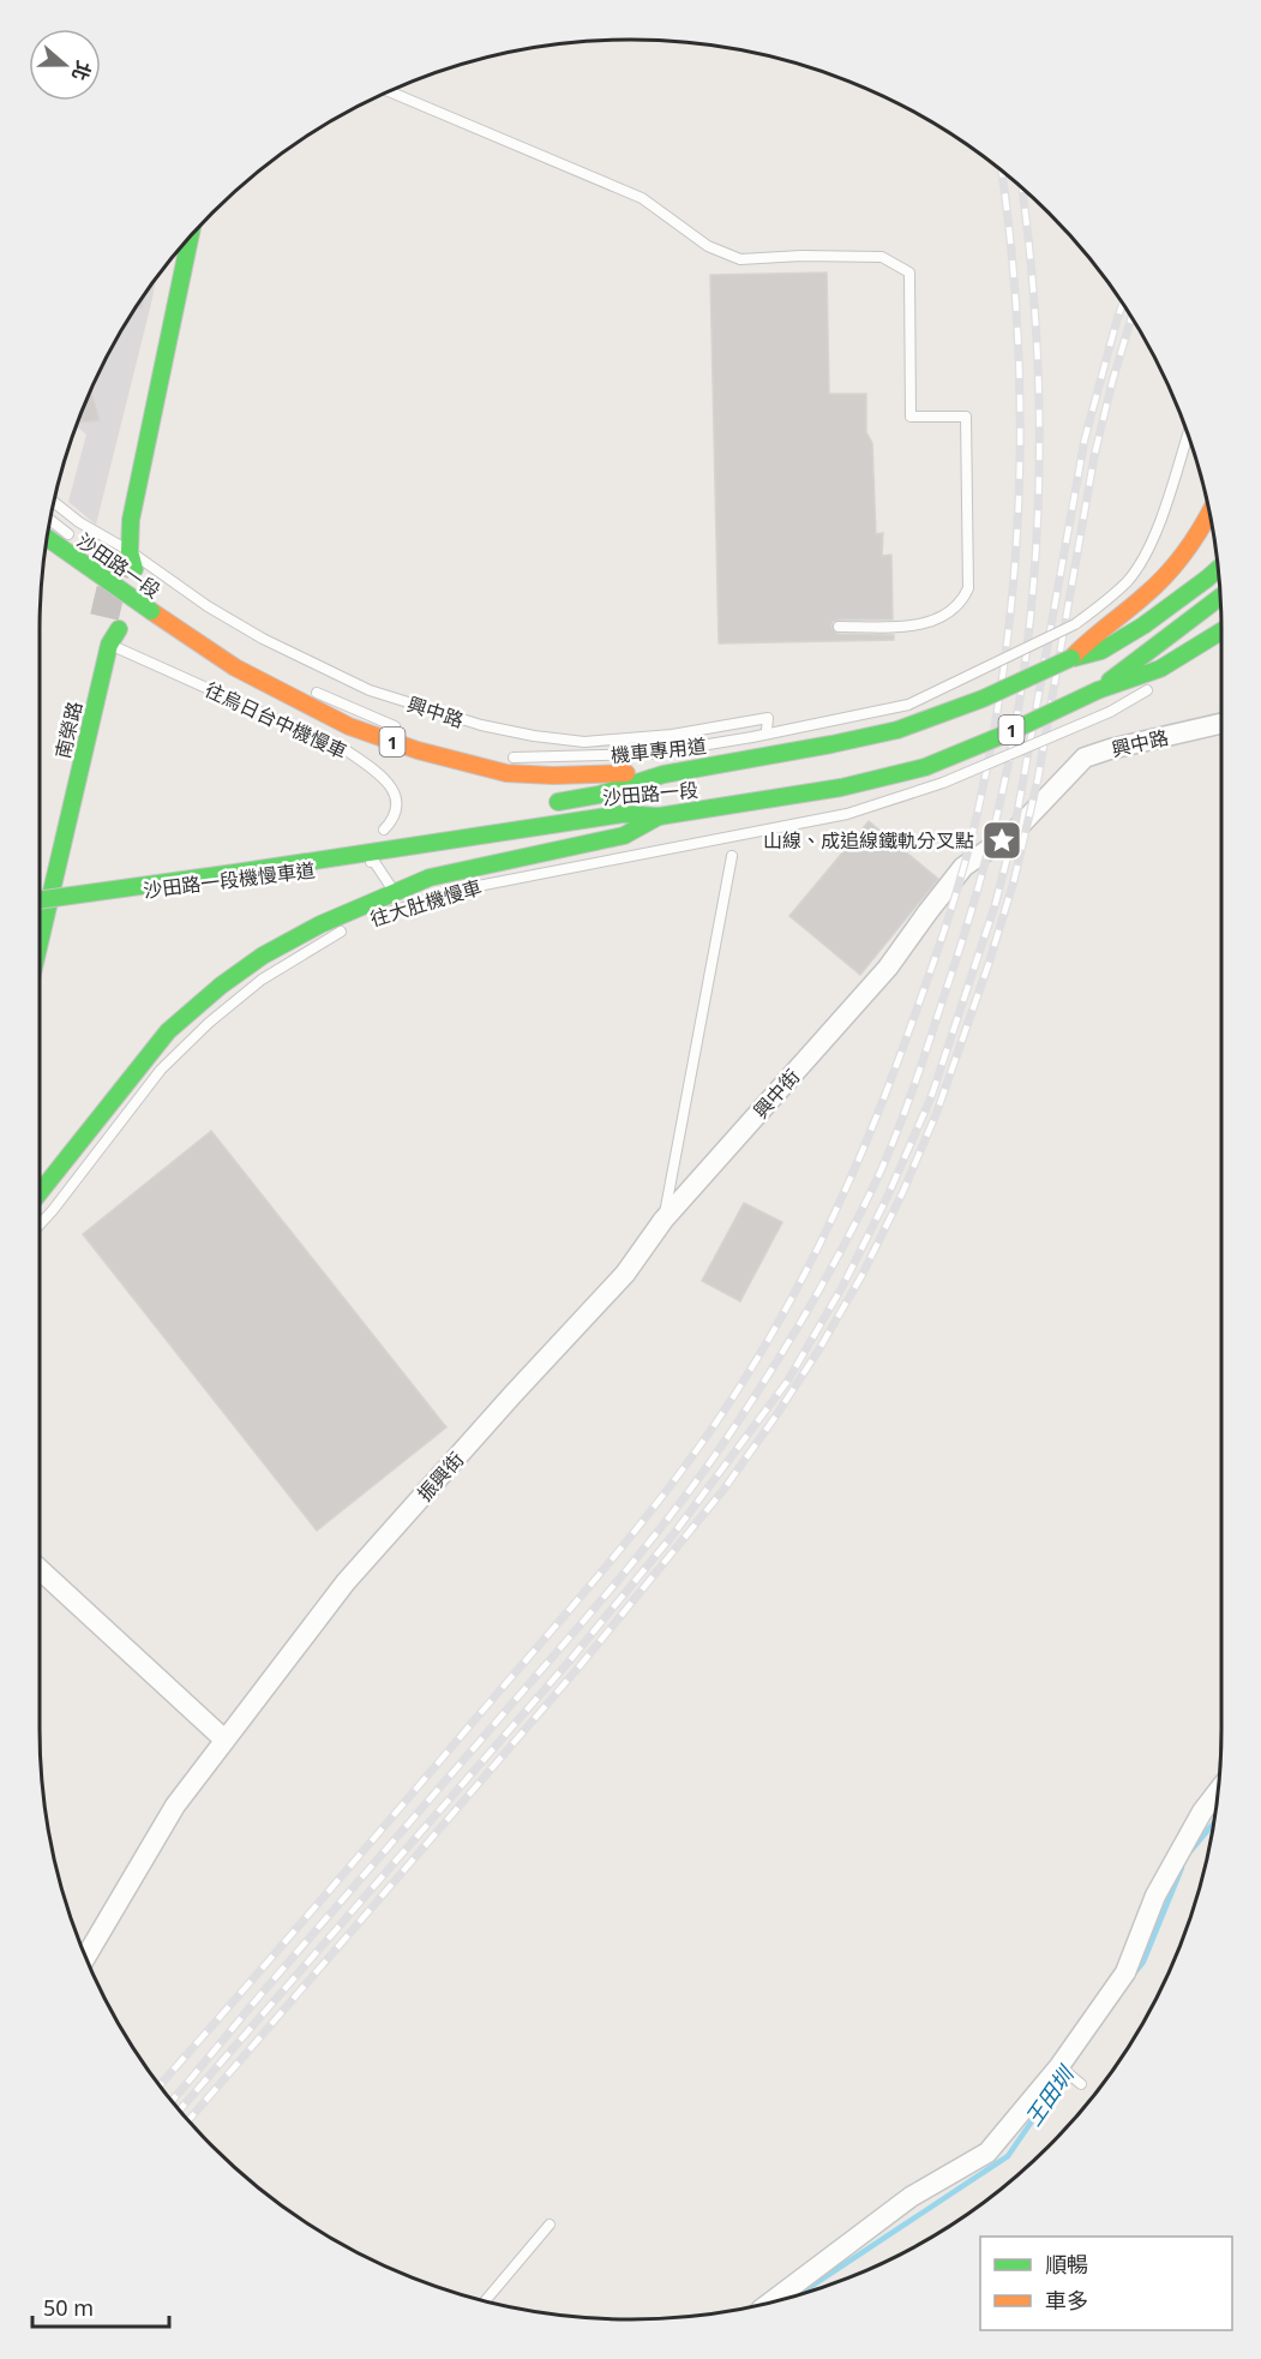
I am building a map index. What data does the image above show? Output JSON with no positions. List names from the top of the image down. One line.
{"streets":{"main road":["沙田路一段","南榮路","1"],"street":["興中路","興中街","振興街"],"lane":["往烏日台中機慢車","機車專用道","沙田路一段機慢車道","往大肚機慢車"]},"crossings":[["沙田路一段","沙田路一段機慢車道"],["興中路","興中街"],["往烏日台中機慢車","南榮路"],["沙田路一段機慢車道","往大肚機慢車"],["興中街","振興街"]],"water":["王田圳"],"places":{"place":["山線、成追線鐵軌分叉點"]},"legend":["順暢","車多"],"scale_bar":"50 m","north":"right"}
